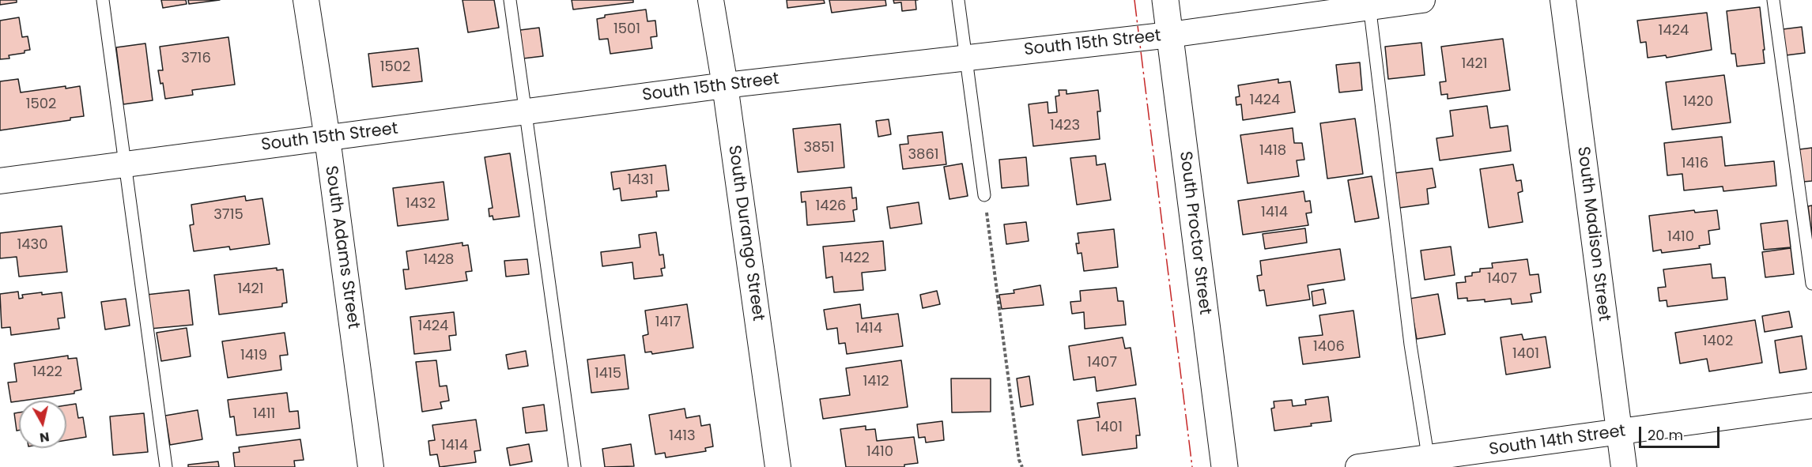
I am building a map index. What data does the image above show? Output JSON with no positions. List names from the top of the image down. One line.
{"streets":{"street":["South 15th Street","South Durango Street","South Proctor Street","South Madison Street","South Adams Street","South 14th Street"]},"crossings":[["South 15th Street","South Durango Street"],["South 15th Street","South Proctor Street"],["South 15th Street","South Adams Street"],["South Madison Street","South 14th Street"]],"house_numbers":["1501","1424","3716","1421","1502","1424","1420","1502","1423","3851","1418","3861","1416","1431","1432","1426","1414","3715","1410","1430","1422","1428","1407","1421","1417","1424","1414","1402","1406","1401","1419","1407","1422","1415","1412","1411","1401","1413","1414","1410"],"scale_bar":"20 m","north":"bottom"}
